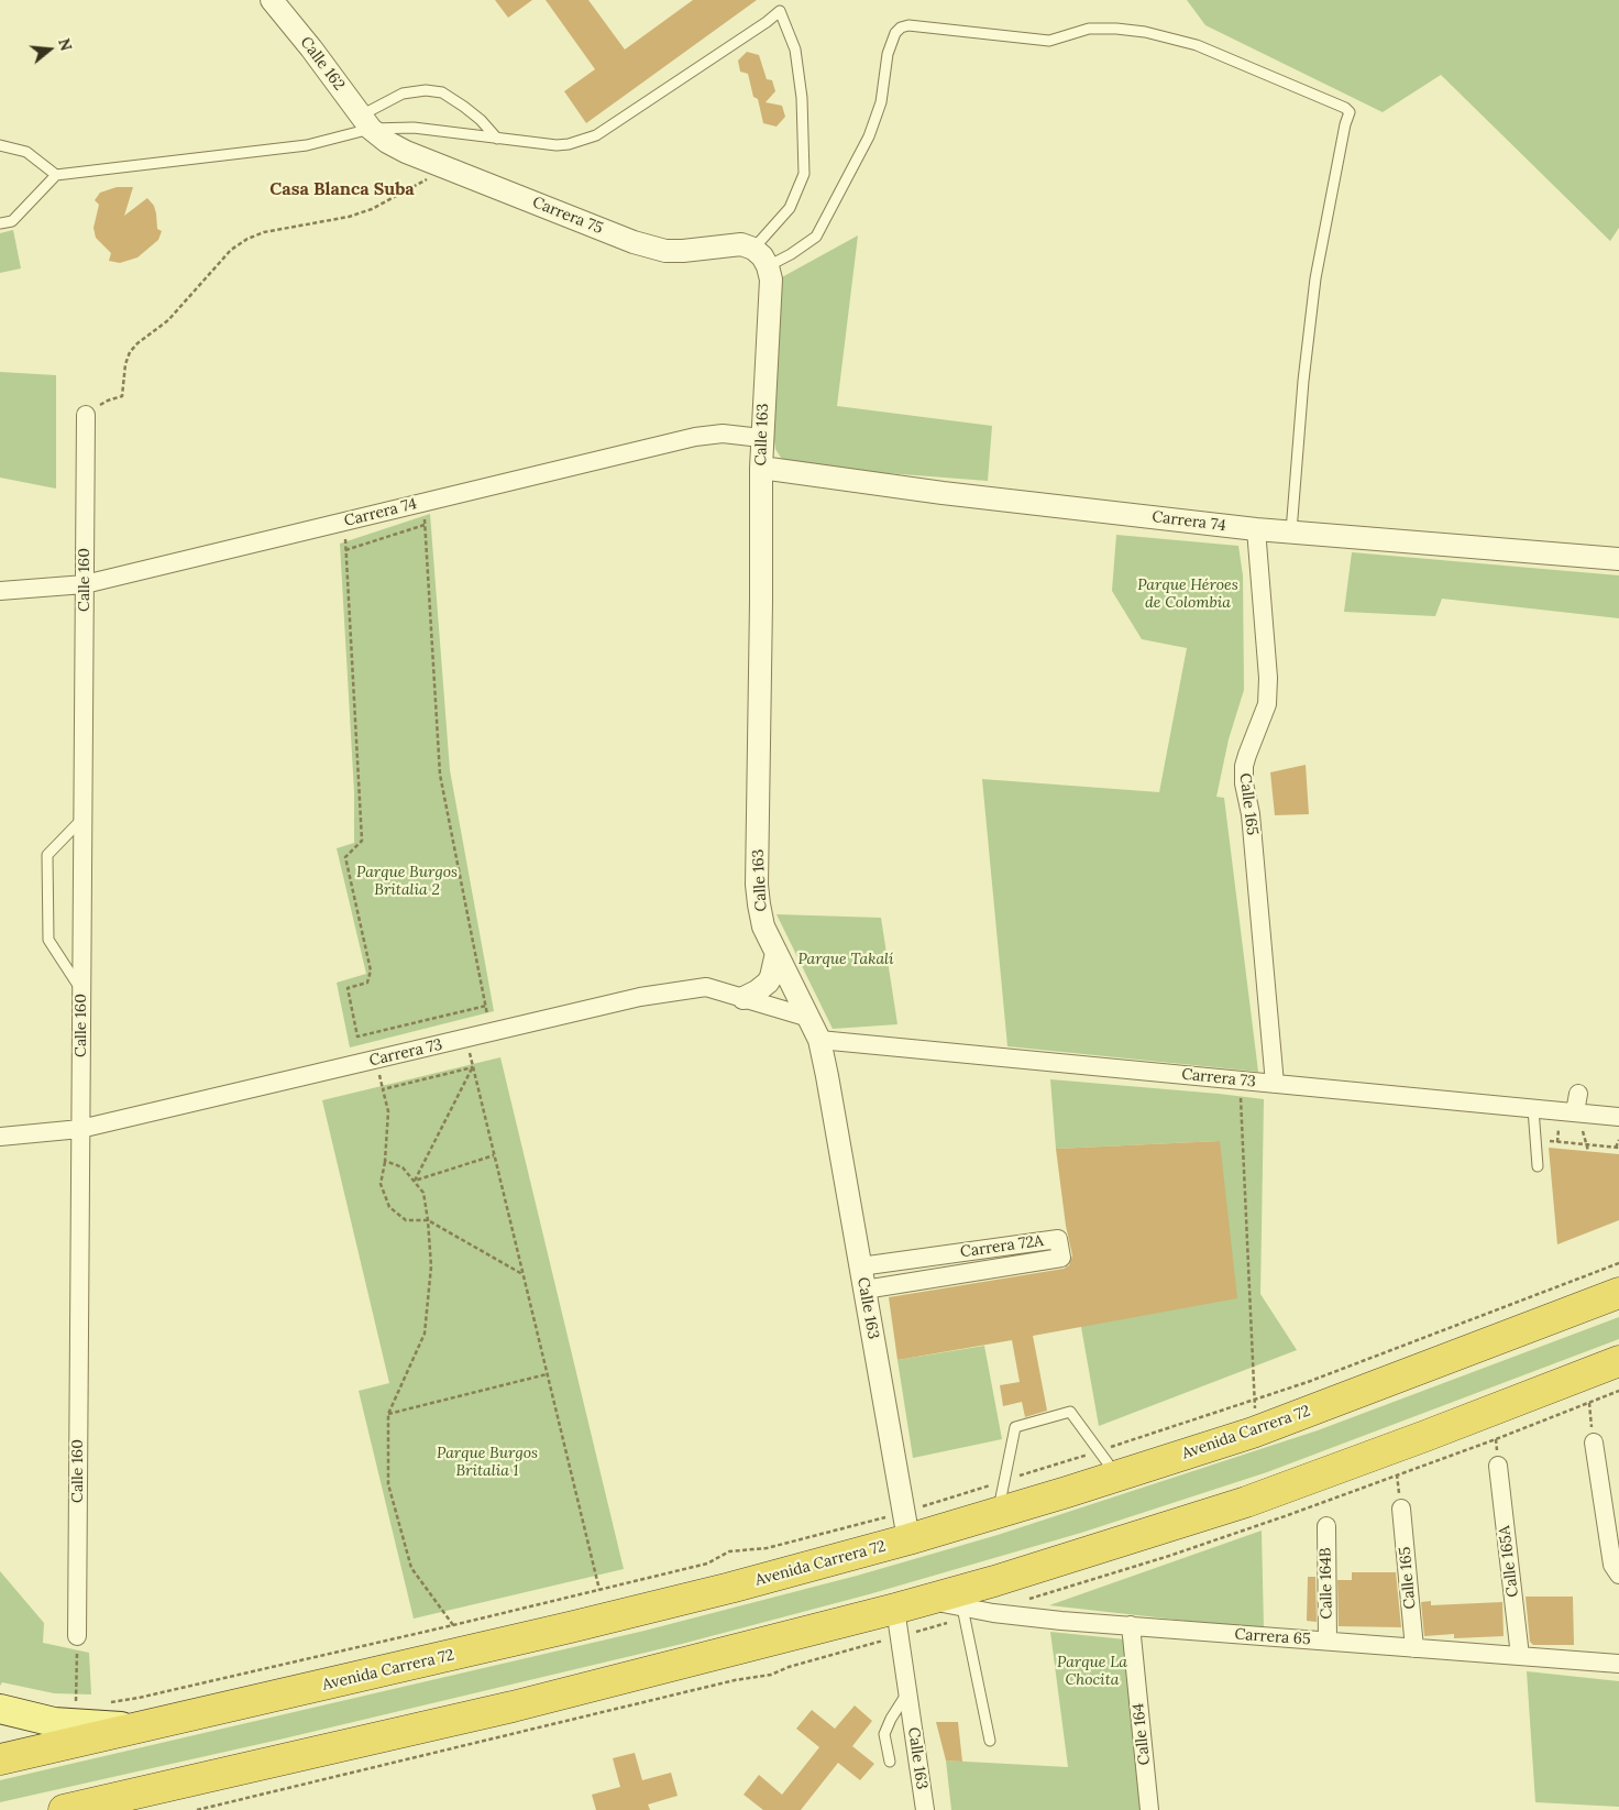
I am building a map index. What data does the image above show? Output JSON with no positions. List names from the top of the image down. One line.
{"streets":{"highway":["Avenida Carrera 72"],"street":["Calle 162","Carrera 75","Calle 163","Carrera 74","Calle 160","Calle 165","Carrera 73","Carrera 72A","Calle 165A","Calle 164B","Carrera 65","Calle 164"]},"crossings":[["Calle 162","Carrera 75"],["Calle 163","Carrera 74"],["Calle 163","Carrera 73"],["Calle 163","Carrera 72A"],["Calle 163","Avenida Carrera 72"],["Carrera 74","Calle 160"],["Carrera 74","Calle 165"],["Calle 160","Carrera 73"],["Calle 165","Carrera 73"],["Calle 165","Carrera 65"],["Calle 165A","Carrera 65"],["Calle 164B","Carrera 65"],["Carrera 65","Calle 164"]],"districts":["Casa Blanca Suba"],"parks":["Parque Héroes de Colombia","Parque Burgos Britalia 2","Parque Takalí","Parque Burgos Britalia 1","Parque La Chocita"],"north":"right"}
